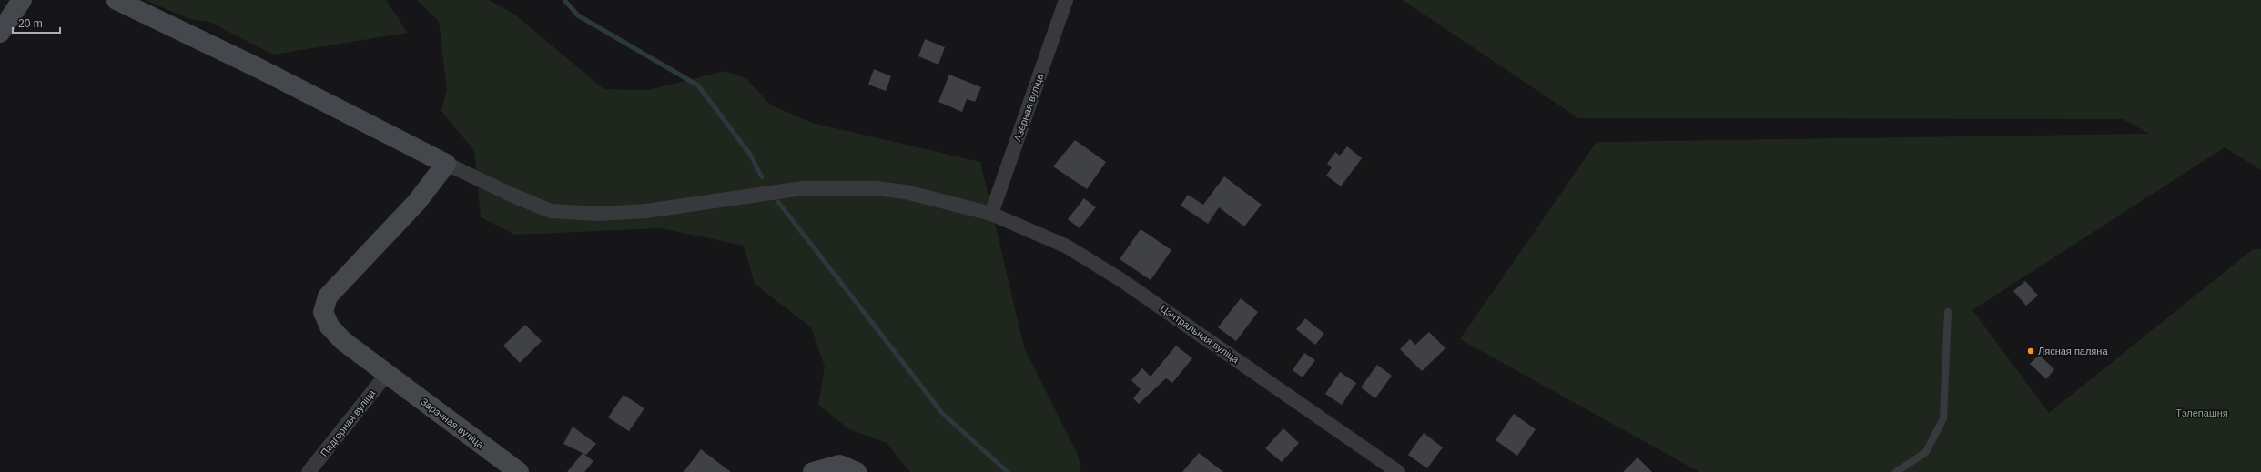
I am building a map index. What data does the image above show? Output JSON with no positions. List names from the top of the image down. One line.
{"streets":{"street":["Азёрная вуліца","Цэнтральная вуліца","Падгорная вуліца","Зарэчная вуліца"]},"crossings":[["Азёрная вуліца","Цэнтральная вуліца"],["Цэнтральная вуліца","Зарэчная вуліца"],["Падгорная вуліца","Зарэчная вуліца"]],"parks":["Тэлепашня"],"places":["Лясная паляна"],"scale_bar":"20 m"}
